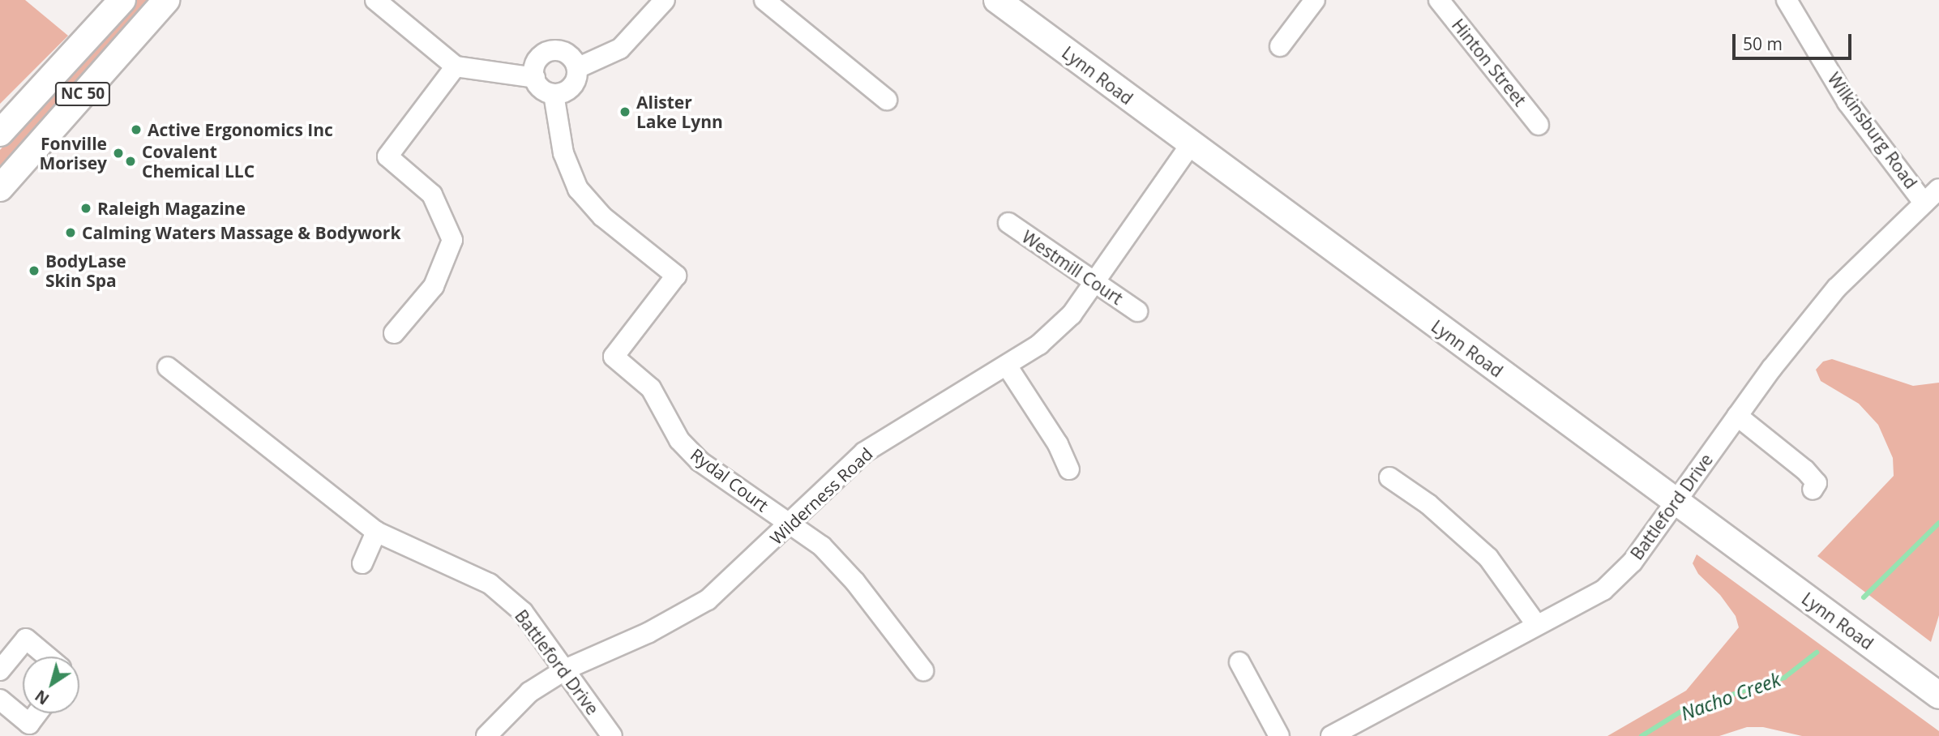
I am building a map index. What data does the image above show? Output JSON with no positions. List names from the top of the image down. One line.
{"streets":{"main road":["Lynn Road","NC 50"],"street":["Hinton Street","Wilkinsburg Road","Westmill Court","Rydal Court","Wilderness Road","Battleford Drive"]},"crossings":[["Lynn Road","Wilderness Road"],["Lynn Road","Battleford Drive"],["Wilkinsburg Road","Battleford Drive"],["Westmill Court","Wilderness Road"],["Rydal Court","Wilderness Road"],["Wilderness Road","Battleford Drive"]],"water":["Nacho Creek"],"places":["Alister Lake Lynn","Active Ergonomics Inc","Fonville Morisey","Covalent Chemical LLC","Raleigh Magazine","Calming Waters Massage & Bodywork","BodyLase Skin Spa"],"scale_bar":"50 m","north":"bottom left"}
